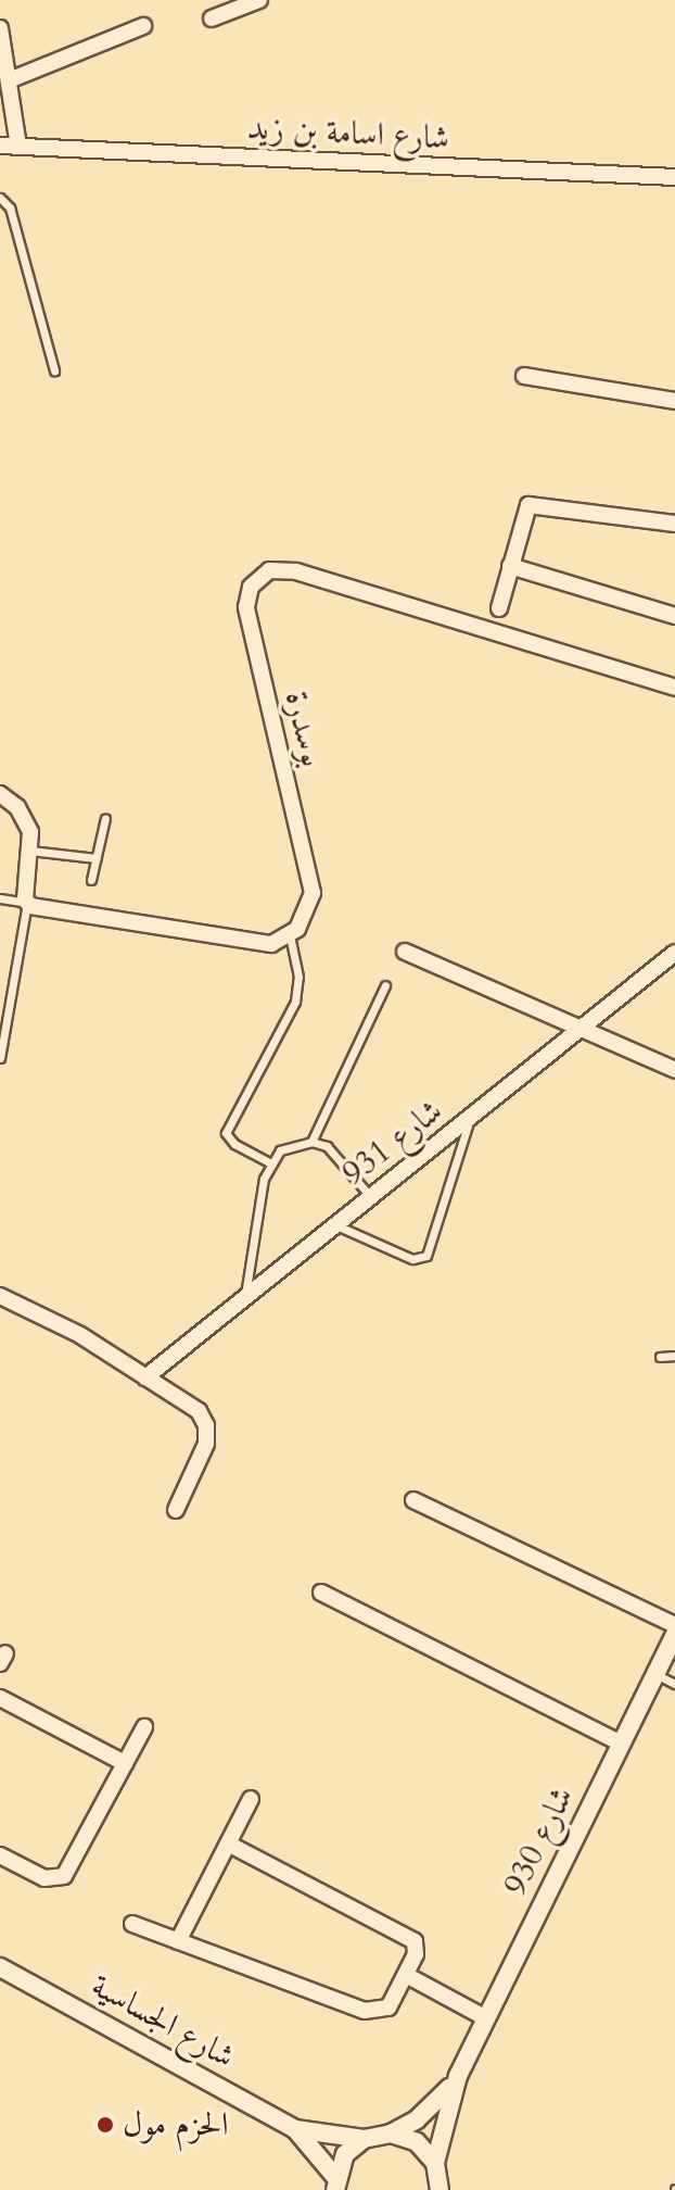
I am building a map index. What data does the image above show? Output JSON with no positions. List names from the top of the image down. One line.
{"streets":{"street":["شارع اسامة بن زيد","بوسدرة","شارع 931","شارع 930","شارع الجساسية"]},"crossings":[["شارع 930","شارع الجساسية"]],"places":["الحزم مول"]}
